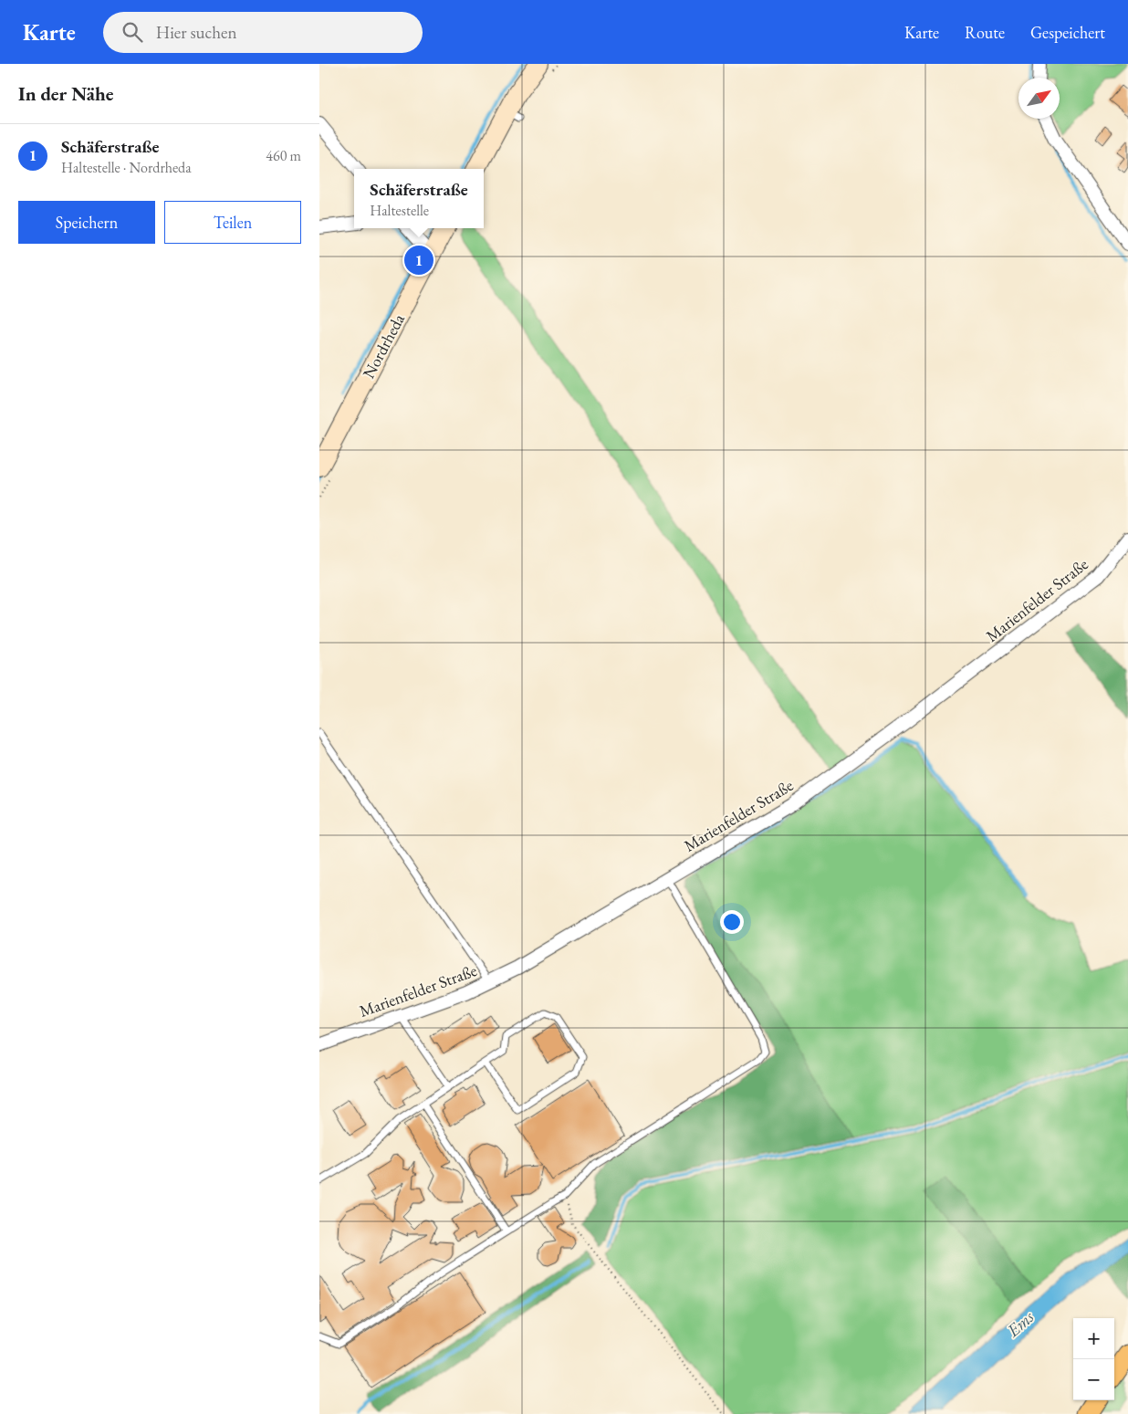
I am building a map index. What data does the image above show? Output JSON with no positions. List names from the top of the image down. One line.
{"streets":{"main road":["Nordrheda"],"street":["Marienfelder Straße"]},"water":["Ems"],"north":"top right","page":{"header":"Karte","search":"Hier suchen","nav":["Karte","Route","Gespeichert"],"heading":"In der Nähe","list":[{"mark":"1","name":"Schäferstraße","note":"Haltestelle · Nordrheda","value":"460 m"}],"popup":["Schäferstraße","Haltestelle"],"buttons":["Speichern","Teilen"],"pins":"1","map_buttons":["+","−"]}}
